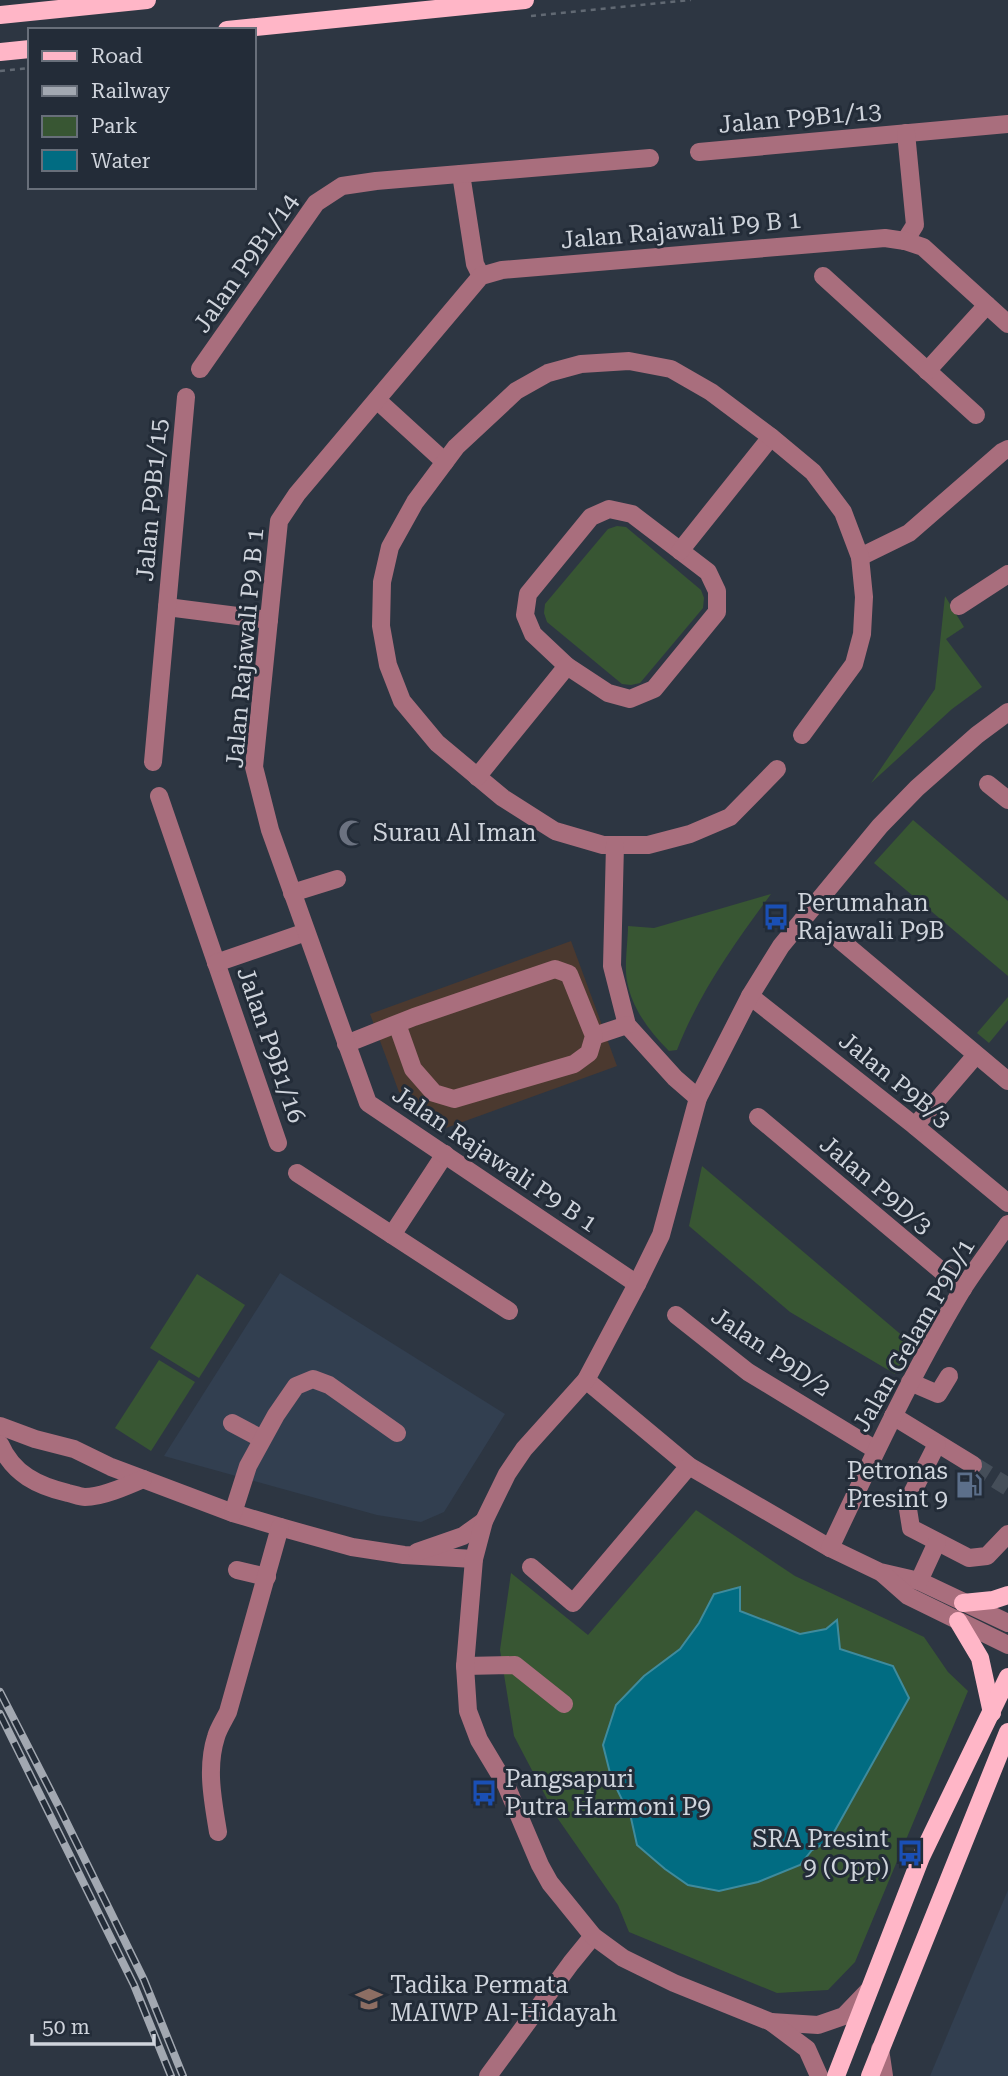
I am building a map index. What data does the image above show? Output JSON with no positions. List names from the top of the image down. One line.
{"streets":{"street":["Jalan P9B1/13","Jalan Rajawali P9 B 1","Jalan P9B1/14","Jalan P9B1/15","Jalan P9B1/16","Jalan P9B/3","Jalan P9D/3","Jalan Gelam P9D/1","Jalan P9D/2"]},"crossings":[["Jalan P9B1/13","Jalan Rajawali P9 B 1"],["Jalan Rajawali P9 B 1","Jalan P9B1/15"],["Jalan Rajawali P9 B 1","Jalan P9B1/16"],["Jalan P9D/3","Jalan Gelam P9D/1"],["Jalan Gelam P9D/1","Jalan P9D/2"]],"places":{"mosque":["Surau Al Iman"],"bus stop":["Perumahan Rajawali P9B","Pangsapuri Putra Harmoni P9","SRA Presint 9 (Opp)"],"fuel station":["Petronas Presint 9"],"school or university":["Tadika Permata MAIWP Al-Hidayah"]},"legend":["Road","Railway","Park","Water"],"scale_bar":"50 m"}
